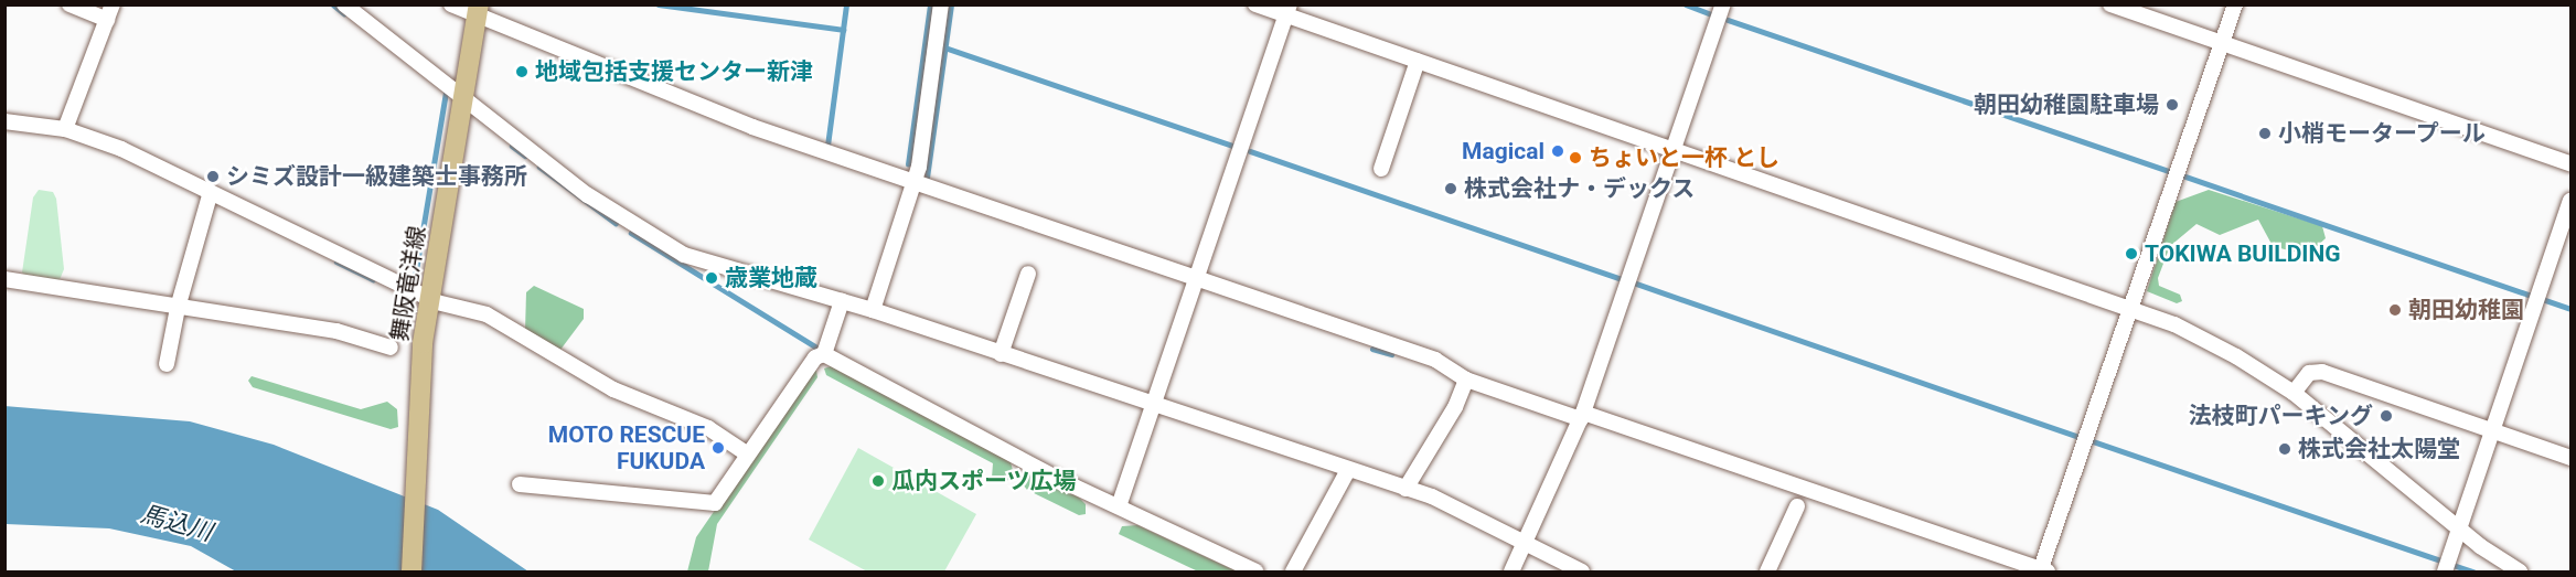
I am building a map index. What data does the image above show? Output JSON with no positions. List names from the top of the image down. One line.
{"streets":{"main road":["舞阪竜洋線"]},"water":["馬込川"],"places":["地域包括支援センター新津","朝田幼稚園駐車場","小梢モータープール","Magical","ちょいと一杯 とし","シミズ設計一級建築士事務所","株式会社ナ・デックス","TOKIWA BUILDING","歳業地蔵","朝田幼稚園","法枝町パーキング","MOTO RESCUE FUKUDA","株式会社太陽堂","瓜内スポーツ広場"]}
